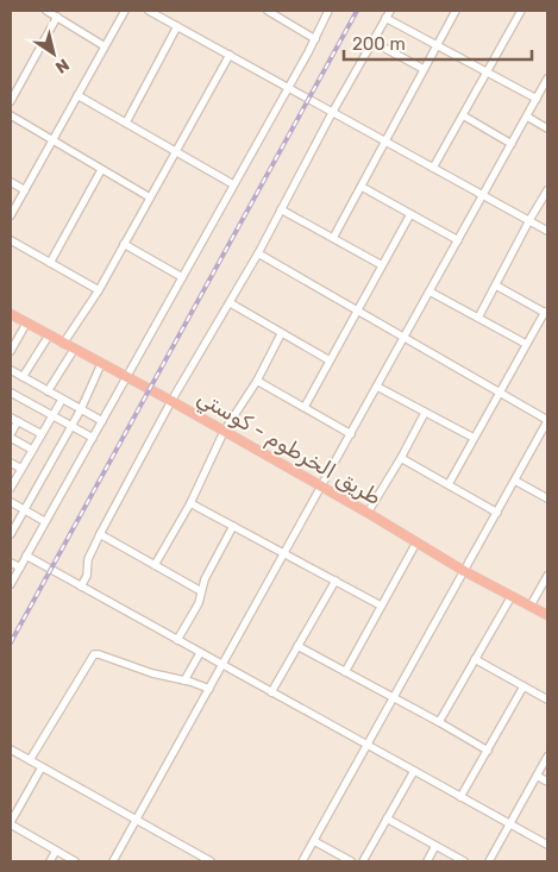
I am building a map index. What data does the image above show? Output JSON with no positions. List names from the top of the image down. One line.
{"streets":{"highway":["طريق الخرطوم - كوستي"]},"scale_bar":"200 m","north":"bottom right"}
